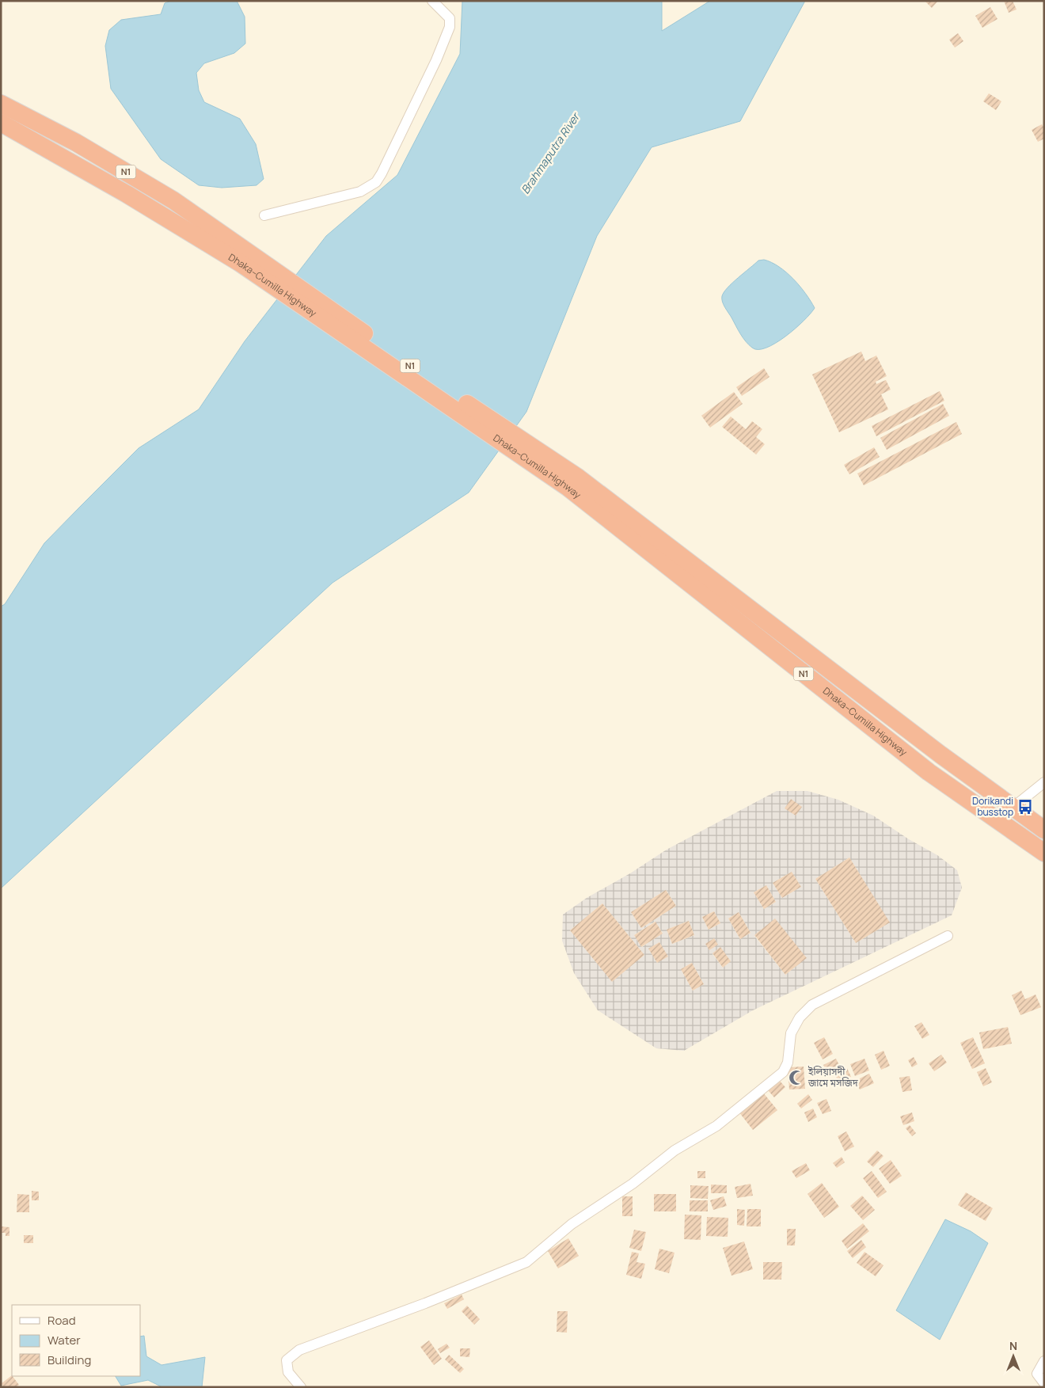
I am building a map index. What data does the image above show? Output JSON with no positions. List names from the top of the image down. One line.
{"streets":{"highway":["N1","Dhaka–Cumilla Highway"]},"water":["Brahmaputra River"],"places":{"bus stop":["Dorikandi busstop"],"mosque":["ইলিয়াসদী জামে মসজিদ"]},"legend":["Road","Water","Building"],"north":"top"}
